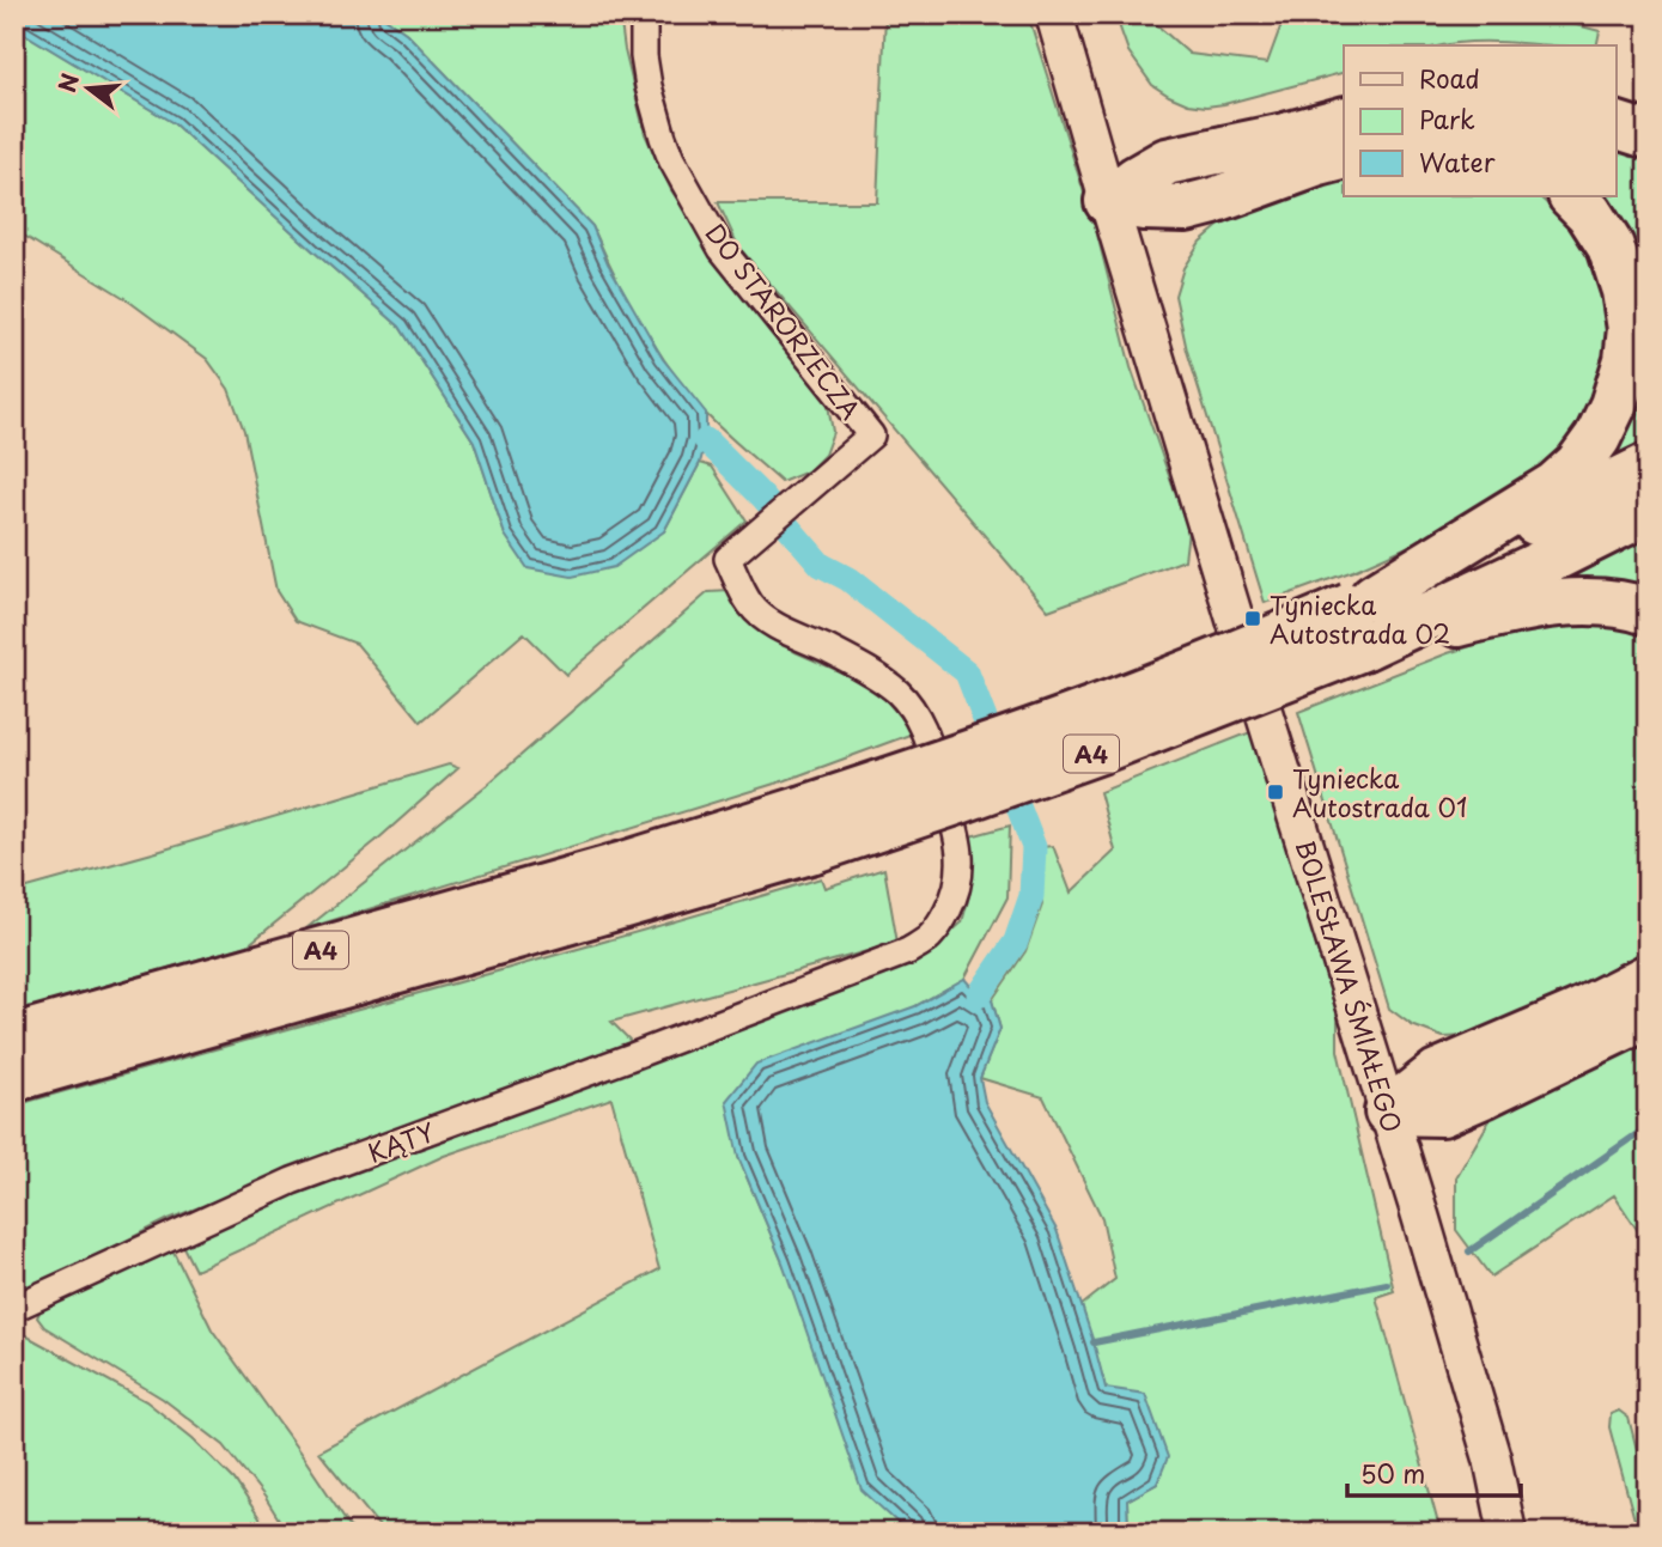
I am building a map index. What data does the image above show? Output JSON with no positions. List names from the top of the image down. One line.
{"streets":{"highway":["A4"],"street":["DO STARORZECZA","BOLESŁAWA ŚMIAŁEGO","KĄTY"]},"crossings":[["DO STARORZECZA","KĄTY"]],"places":{"transit":["Tyniecka Autostrada 02","Tyniecka Autostrada 01"]},"legend":["Road","Park","Water"],"scale_bar":"50 m","north":"left"}
